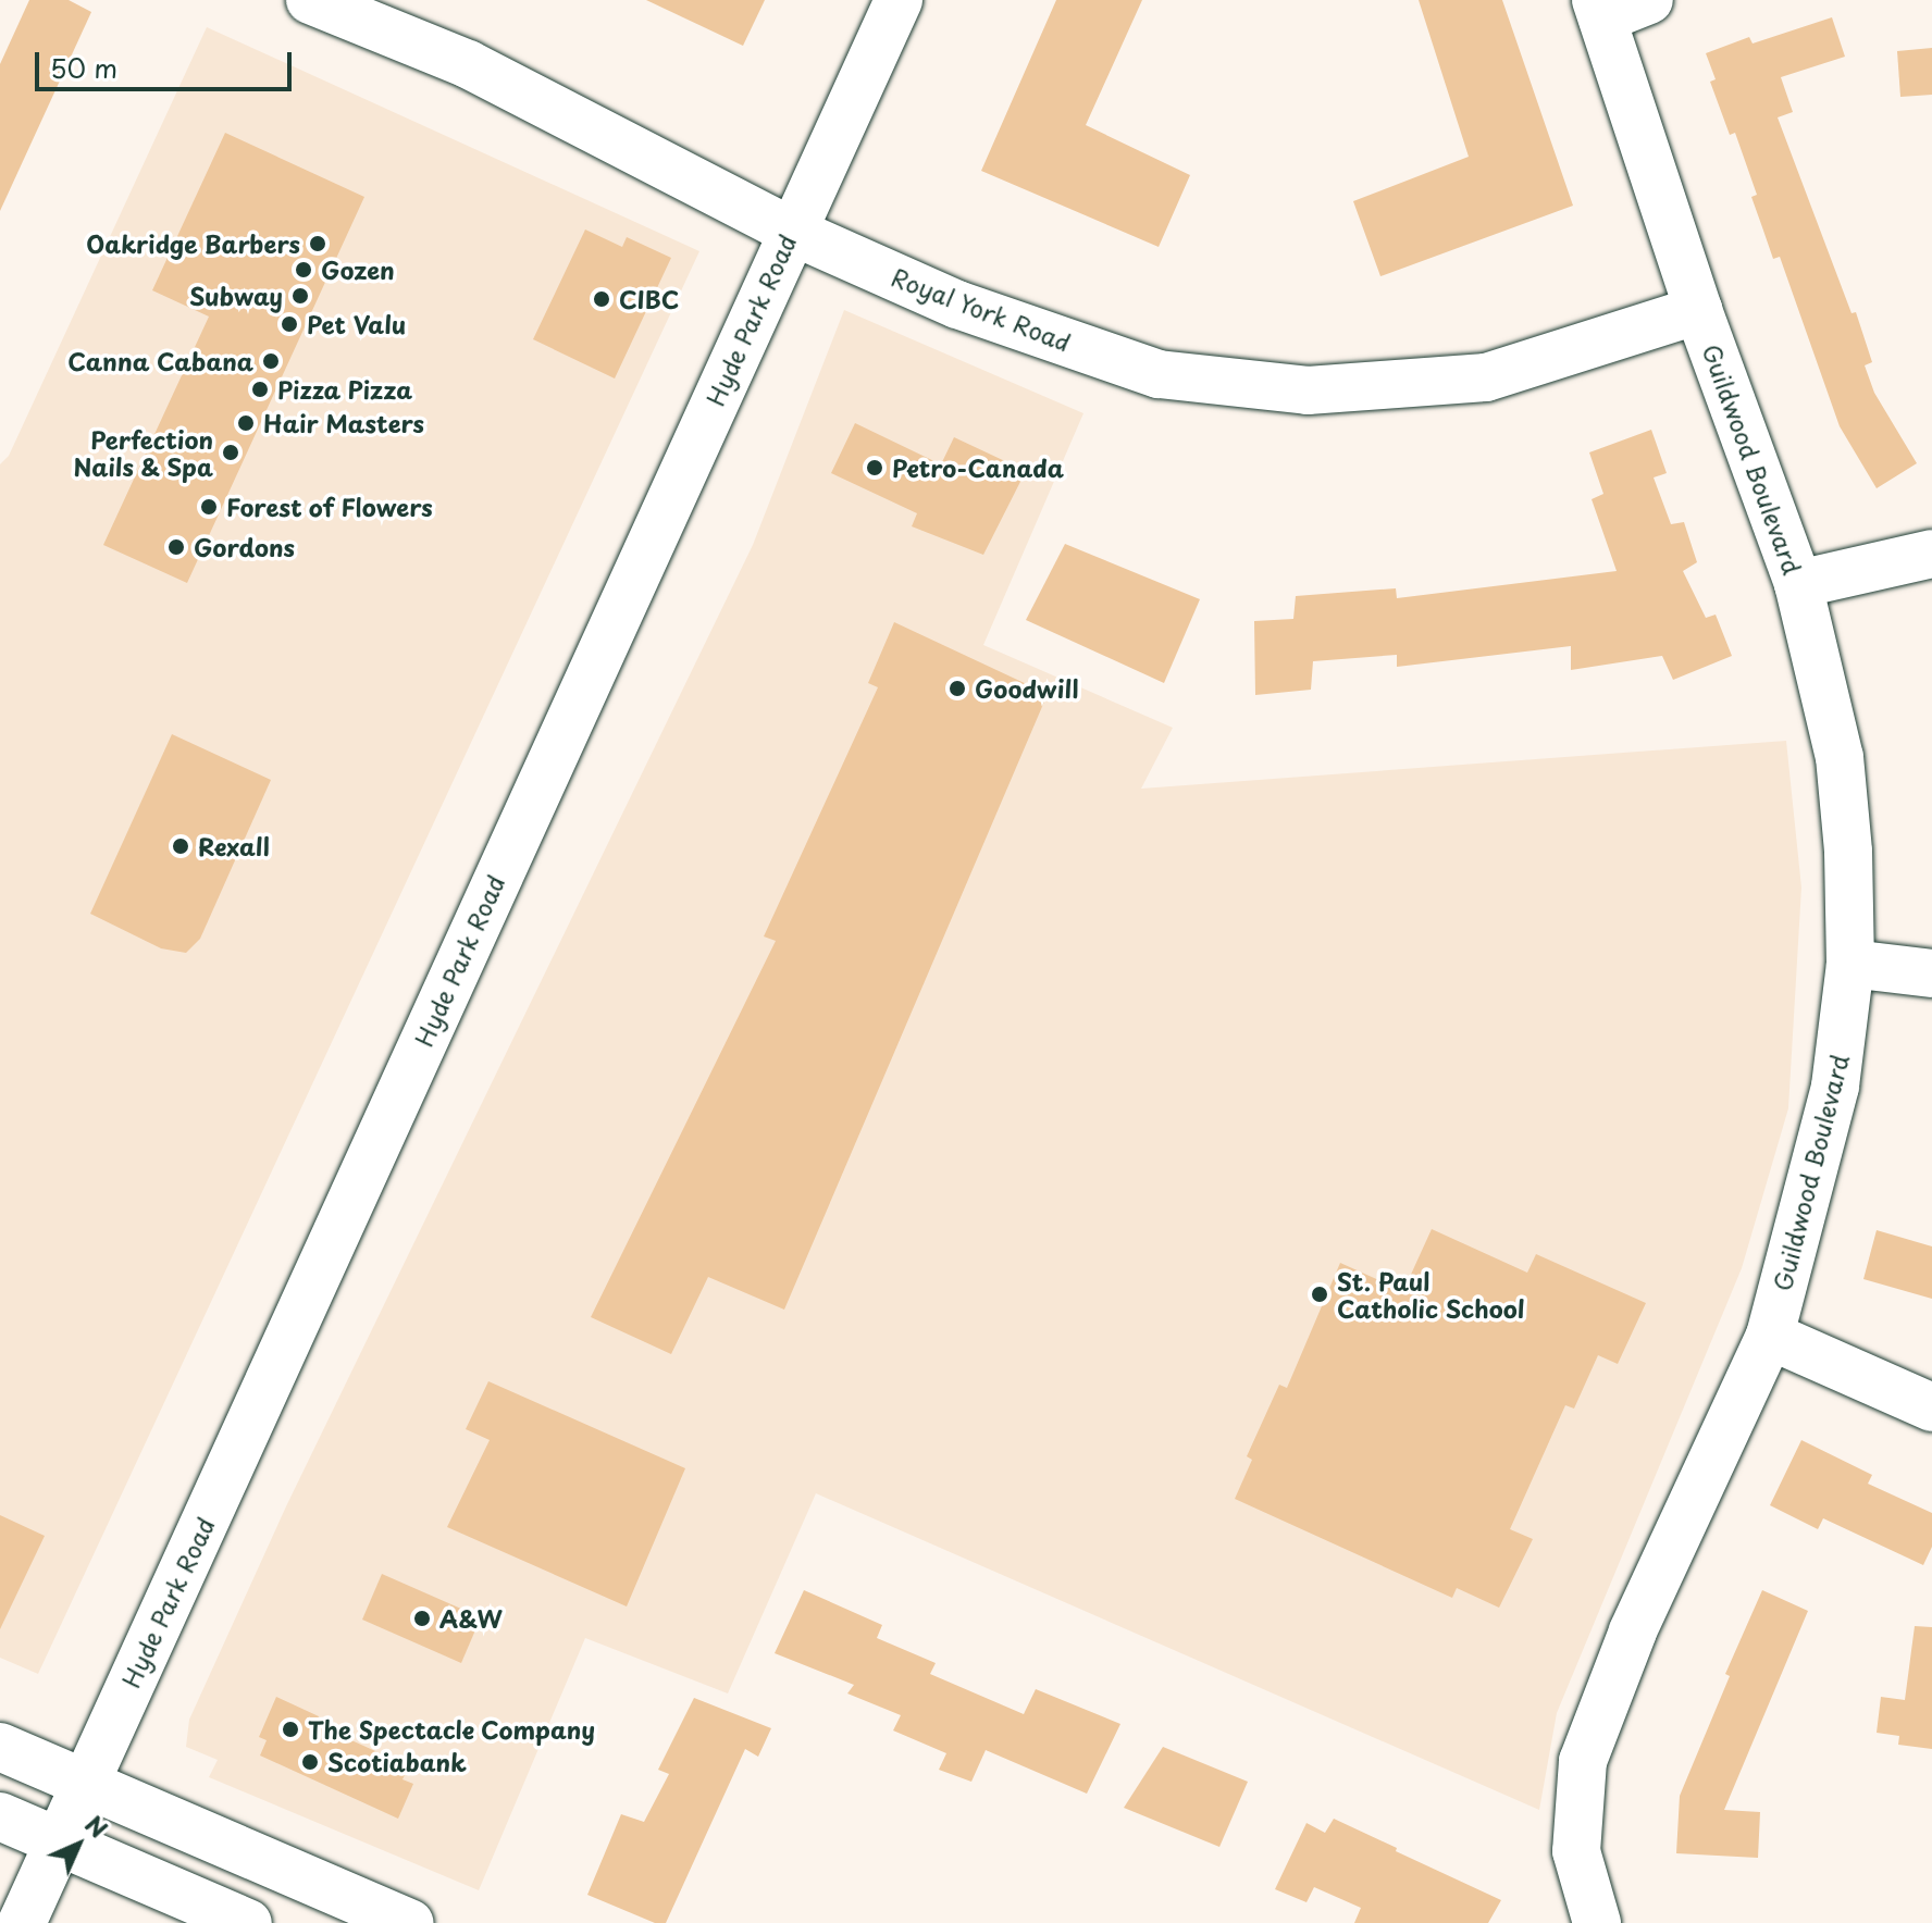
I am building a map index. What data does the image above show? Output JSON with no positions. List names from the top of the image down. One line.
{"streets":{"street":["Royal York Road","Hyde Park Road","Guildwood Boulevard"]},"crossings":[["Royal York Road","Hyde Park Road"],["Royal York Road","Guildwood Boulevard"]],"places":["Oakridge Barbers","Gozen","Subway","CIBC","Pet Valu","Canna Cabana","Pizza Pizza","Hair Masters","Perfection Nails & Spa","Petro-Canada","Forest of Flowers","Gordons","Goodwill","Rexall","St. Paul Catholic School","A&W","The Spectacle Company","Scotiabank"],"scale_bar":"50 m","north":"top right"}
